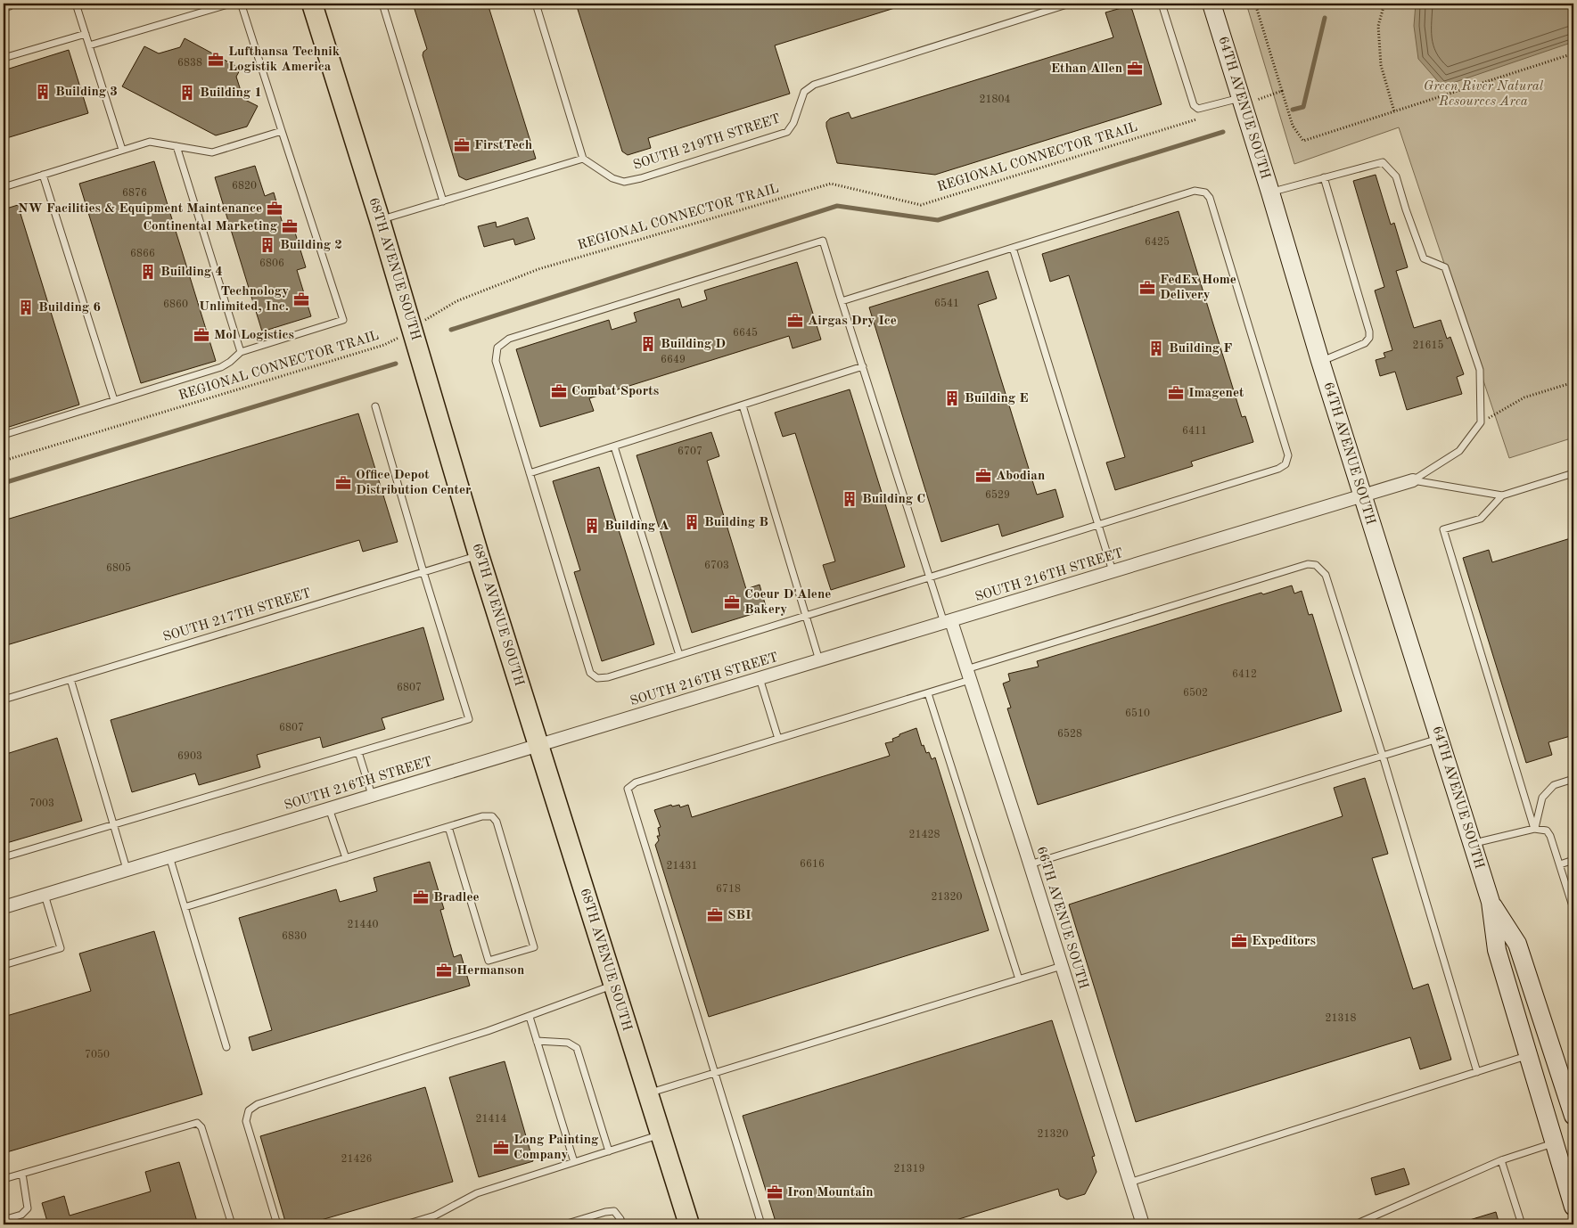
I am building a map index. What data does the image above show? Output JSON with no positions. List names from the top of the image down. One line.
{"streets":{"main road":["68TH AVENUE SOUTH"],"street":["64TH AVENUE SOUTH","SOUTH 216TH STREET","66TH AVENUE SOUTH"],"lane":["SOUTH 219TH STREET","SOUTH 217TH STREET"],"path":["REGIONAL CONNECTOR TRAIL"]},"crossings":[["64TH AVENUE SOUTH","SOUTH 216TH STREET"],["REGIONAL CONNECTOR TRAIL","68TH AVENUE SOUTH"],["68TH AVENUE SOUTH","SOUTH 216TH STREET"],["68TH AVENUE SOUTH","SOUTH 217TH STREET"],["SOUTH 216TH STREET","66TH AVENUE SOUTH"]],"parks":["Green River Natural Resources Area"],"places":{"office":["Lufthansa Technik Logistik America","Ethan Allen","FirstTech","NW Facilities & Equipment Maintenance","Continental Marketing","FedEx Home Delivery","Technology Unlimited, Inc.","Airgas Dry Ice","Mol Logistics","Combat Sports","Imagenet","Abodian","Office Depot Distribution Center","Coeur D'Alene Bakery","Bradlee","SBI","Expeditors","Hermanson","Long Painting Company","Iron Mountain"],"building":["Building 3","Building 1","Building 2","Building 4","Building 6","Building D","Building F","Building E","Building C","Building B","Building A"]},"house_numbers":["6838","21804","6820","6876","6425","6866","6806","6541","6860","6645","21615","6649","6411","6707","6529","6703","6805","6412","6807","6502","6510","6807","6528","6903","7003","21428","6616","21431","6718","21320","21440","6830","21318","7050","21414","21320","21426","21319"]}
